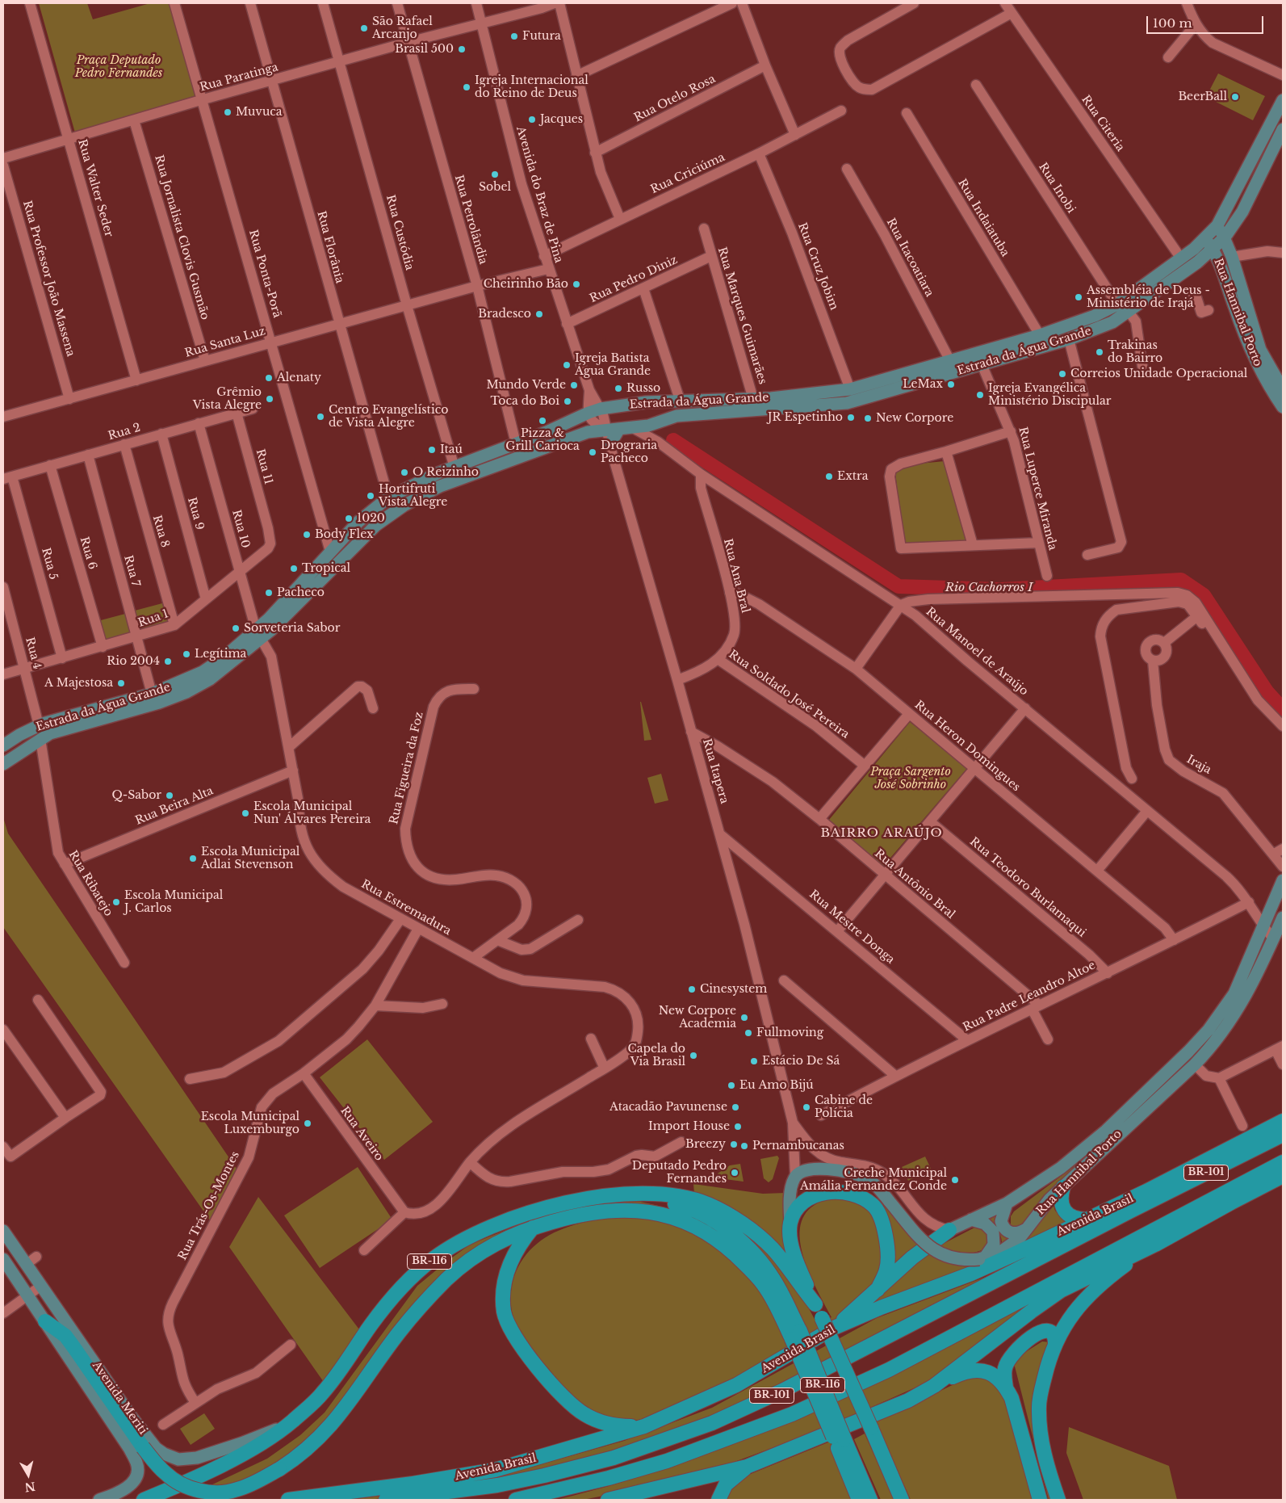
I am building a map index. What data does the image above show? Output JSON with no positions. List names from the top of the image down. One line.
{"streets":{"highway":["BR-101","Avenida Brasil","BR-116"],"main road":["Rua Hannibal Porto","Estrada da Água Grande","Avenida Meriti"],"street":["Rua Paratinga","Rua Otelo Rosa","Rua Citeria","Rua Criciúma","Rua Walter Seder","Rua Inobi","Avenida do Braz de Pina","Rua Indaiatuba","Rua Petrolândia","Rua Custódia","Rua Jornalista Clovis Gusmão","Rua Florânia","Rua Itacoatiara","Rua Cruz Jobim","Rua Ponta-Porã","Rua Professor João Massena","Rua Pedro Diniz","Rua Marques Guimarães","Rua Santa Luz","Rua 2","Rua 11","Rua Luperce Miranda","Rua 9","Rua 10","Rua 8","Rua 6","Rua 5","Rua 7","Rua Ana Bral","Rua 1","Rua Manoel de Araújo","Rua 4","Rua Soldado José Pereira","Rua Heron Domingues","Iraja","Rua Figueira da Foz","Rua Itapera","Rua Beira Alta","Rua Ribatejo","Rua Antônio Bral","Rua Teodoro Burlamaqui","Rua Estremadura","Rua Mestre Donga","Rua Padre Leandro Altoe","Rua Aveiro","Rua Trás-Os-Montes"]},"crossings":[["Rua Paratinga","Rua Walter Seder"],["Rua Paratinga","Avenida do Braz de Pina"],["Rua Paratinga","Rua Petrolândia"],["Rua Paratinga","Rua Custódia"],["Rua Paratinga","Rua Jornalista Clovis Gusmão"],["Rua Paratinga","Rua Florânia"],["Rua Paratinga","Rua Ponta-Porã"],["Rua Citeria","Estrada da Água Grande"],["Rua Criciúma","Avenida do Braz de Pina"],["Rua Criciúma","Rua Cruz Jobim"],["Rua Walter Seder","Rua Santa Luz"],["Rua Inobi","Estrada da Água Grande"],["Avenida do Braz de Pina","Rua Pedro Diniz"],["Avenida do Braz de Pina","Rua Santa Luz"],["Avenida do Braz de Pina","Estrada da Água Grande"],["Rua Indaiatuba","Estrada da Água Grande"],["Rua Petrolândia","Rua Santa Luz"],["Rua Petrolândia","Estrada da Água Grande"],["Rua Custódia","Rua Santa Luz"],["Rua Custódia","Estrada da Água Grande"],["Rua Jornalista Clovis Gusmão","Rua Santa Luz"],["Rua Florânia","Rua Santa Luz"],["Rua Florânia","Estrada da Água Grande"],["Rua Itacoatiara","Estrada da Água Grande"],["Rua Cruz Jobim","Estrada da Água Grande"],["Rua Ponta-Porã","Rua Santa Luz"],["Rua Ponta-Porã","Estrada da Água Grande"],["Rua Professor João Massena","Rua Santa Luz"],["Rua Pedro Diniz","Rua Marques Guimarães"],["Rua Hannibal Porto","Estrada da Água Grande"],["Rua Hannibal Porto","Rua Manoel de Araújo"],["Rua Hannibal Porto","Rua Itapera"],["Rua Marques Guimarães","Estrada da Água Grande"],["Estrada da Água Grande","Rua Luperce Miranda"],["Estrada da Água Grande","Rua 10"],["Estrada da Água Grande","Rua 7"],["Estrada da Água Grande","Rua Manoel de Araújo"],["Estrada da Água Grande","Rua 4"],["Estrada da Água Grande","Rua Ribatejo"],["Estrada da Água Grande","Rua Estremadura"],["Rua 2","Rua 11"],["Rua 2","Rua 9"],["Rua 2","Rua 10"],["Rua 2","Rua 8"],["Rua 2","Rua 6"],["Rua 2","Rua 5"],["Rua 2","Rua 7"],["Rua 11","Rua 1"],["Rua 9","Rua 1"],["Rua 10","Rua 1"],["Rua 10","Rua Estremadura"],["Rua 8","Rua 1"],["Rua 6","Rua 1"],["Rua 5","Rua 1"],["Rua 7","Rua 1"],["Rua Ana Bral","Rua Manoel de Araújo"],["Rua Ana Bral","Rua Soldado José Pereira"],["Rua Ana Bral","Rua Heron Domingues"],["Rua Ana Bral","Rua Itapera"],["Rua 1","Rua 4"],["Rua Manoel de Araújo","Rua Padre Leandro Altoe"],["Rua Heron Domingues","Rua Padre Leandro Altoe"],["Rua Figueira da Foz","Rua Estremadura"],["Rua Itapera","Rua Antônio Bral"],["Rua Itapera","Rua Mestre Donga"],["Rua Beira Alta","Rua Ribatejo"],["Rua Beira Alta","Rua Estremadura"],["Rua Antônio Bral","Rua Padre Leandro Altoe"],["Rua Teodoro Burlamaqui","Rua Padre Leandro Altoe"],["Rua Estremadura","Rua Aveiro"],["Rua Estremadura","Rua Trás-Os-Montes"],["Rua Mestre Donga","Rua Padre Leandro Altoe"],["Rua Aveiro","Rua Trás-Os-Montes"],["BR-116","Avenida Meriti"]],"districts":["BAIRRO ARAÚJO"],"water":["Rio Cachorros I"],"parks":["Praça Deputado Pedro Fernandes","Praça Sargento José Sobrinho"],"places":["São Rafael Arcanjo","Futura","Brasil 500","Igreja Internacional do Reino de Deus","BeerBall","Muvuca","Jacques","Sobel","Cheirinho Bão","Assembléia de Deus - Ministério de Irajá","Bradesco","Trakinas do Bairro","Igreja Batista Água Grande","Correios Unidade Operacional","Alenaty","LeMax","Mundo Verde","Russo","Igreja Evangélica Ministério Discipular","Grêmio Vista Alegre","Toca do Boi","Centro Evangelístico de Vista Alegre","JR Espetinho","New Corpore","Pizza & Grill Carioca","Itaú","Drograria Pacheco","O Reizinho","Extra","Hortifruti Vista Alegre","1020","Body Flex","Tropical","Pacheco","Sorveteria Sabor","Legítima","Rio 2004","A Majestosa","Q-Sabor","Escola Municipal Nun' Álvares Pereira","Escola Municipal Adlai Stevenson","Escola Municipal J. Carlos","Cinesystem","New Corpore Academia","Fullmoving","Capela do Via Brasil","Estácio De Sá","Eu Amo Bijú","Atacadão Pavunense","Cabine de Polícia","Escola Municipal Luxemburgo","Import House","Breezy","Pernambucanas","Deputado Pedro Fernandes","Creche Municipal Amália Fernandez Conde"],"scale_bar":"100 m","north":"bottom"}
